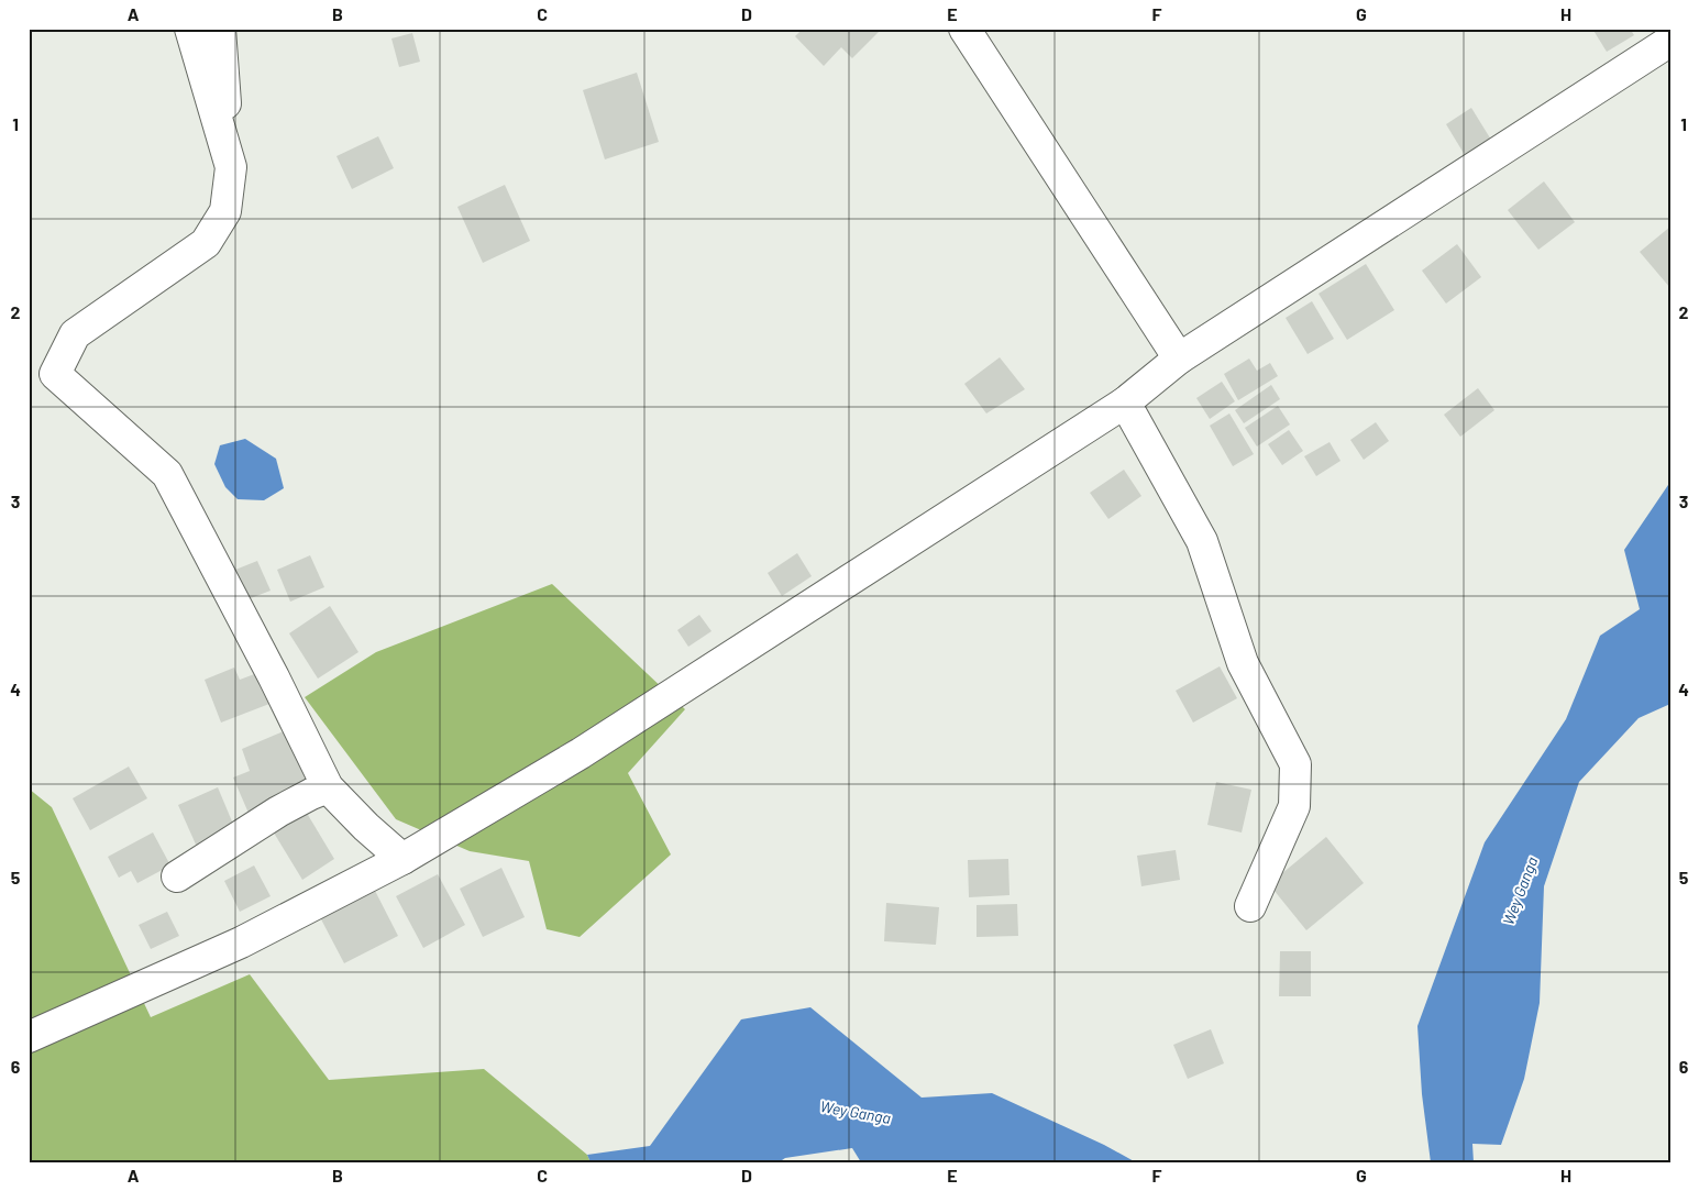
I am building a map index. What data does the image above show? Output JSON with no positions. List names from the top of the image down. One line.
{"water":["Wey Ganga"],"grid":{"columns":["A","B","C","D","E","F","G","H"],"rows":["1","2","3","4","5","6"]}}
